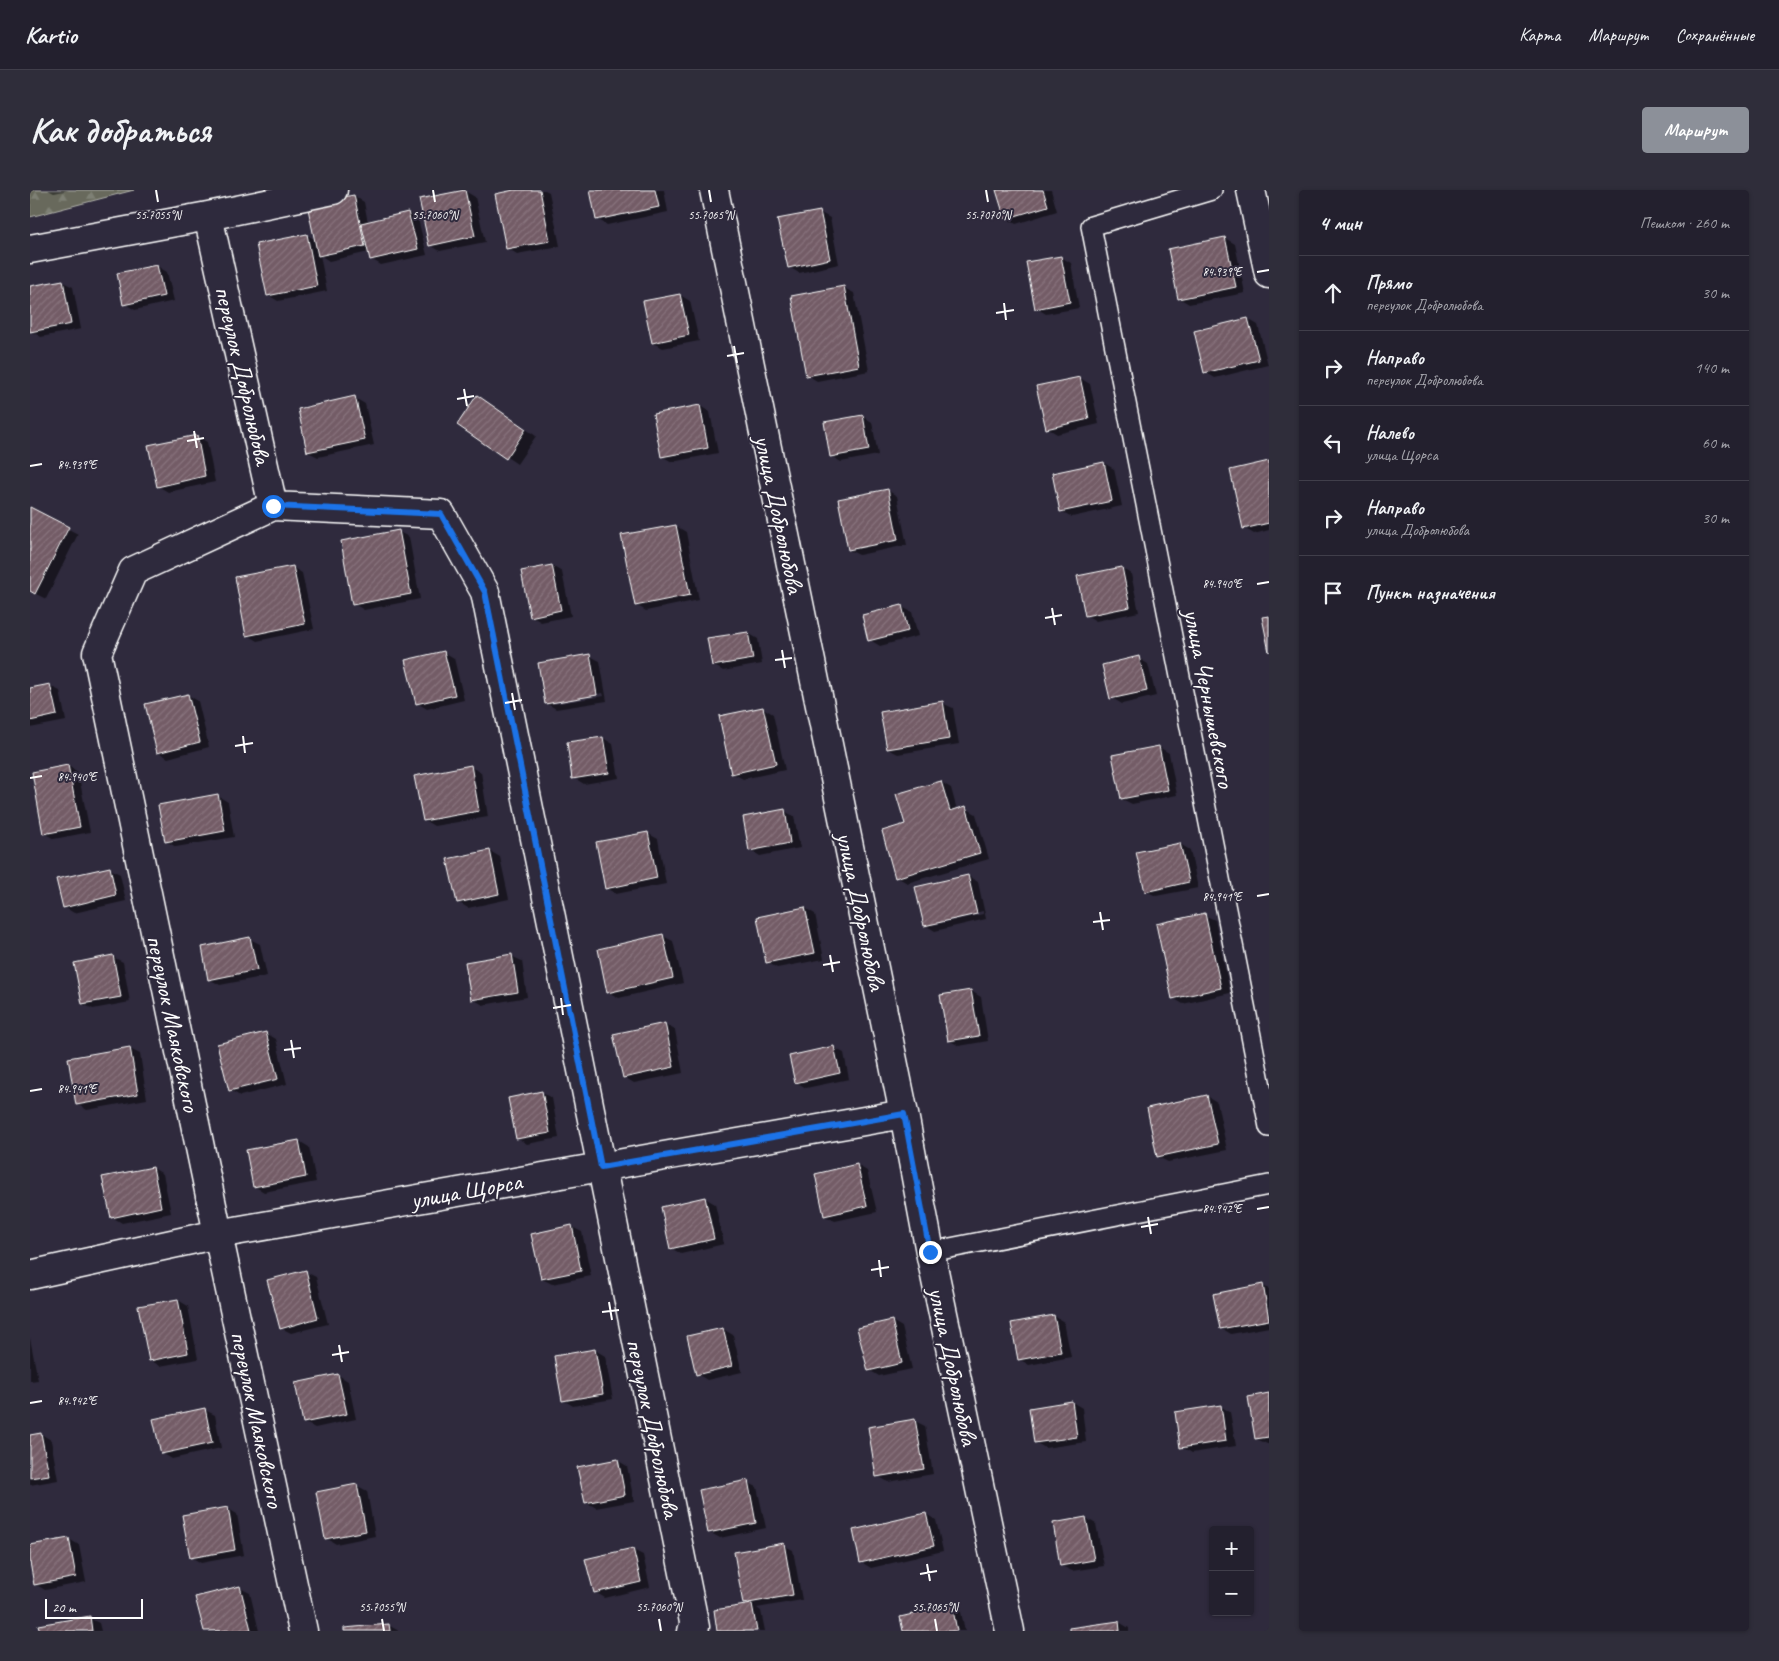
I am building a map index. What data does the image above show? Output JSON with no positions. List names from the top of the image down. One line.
{"streets":{"street":["переулок Добролюбова","улица Добролюбова","переулок Маяковского","улица Щорса"],"lane":["улица Чернышевского"]},"crossings":[["переулок Добролюбова","переулок Маяковского"],["переулок Добролюбова","улица Щорса"],["улица Добролюбова","улица Щорса"],["переулок Маяковского","улица Щорса"]],"scale_bar":"20 m","page":{"header":"Kartio","nav":["Карта","Маршрут","Сохранённые"],"buttons":"Маршрут","title":"Как добраться","heading":["4 мин","Пешком · 260 m"],"list":[["Прямо","переулок Добролюбова","30 m"],["Направо","переулок Добролюбова","140 m"],["Налево","улица Щорса","60 m"],["Направо","улица Добролюбова","30 m"],"Пункт назначения"],"map_buttons":["+","−"],"scale":"20 m"},"coordinates":["55.7055°N","55.7060°N","55.7065°N","55.7070°N","84.939°E","84.940°E","84.941°E","84.942°E"]}
